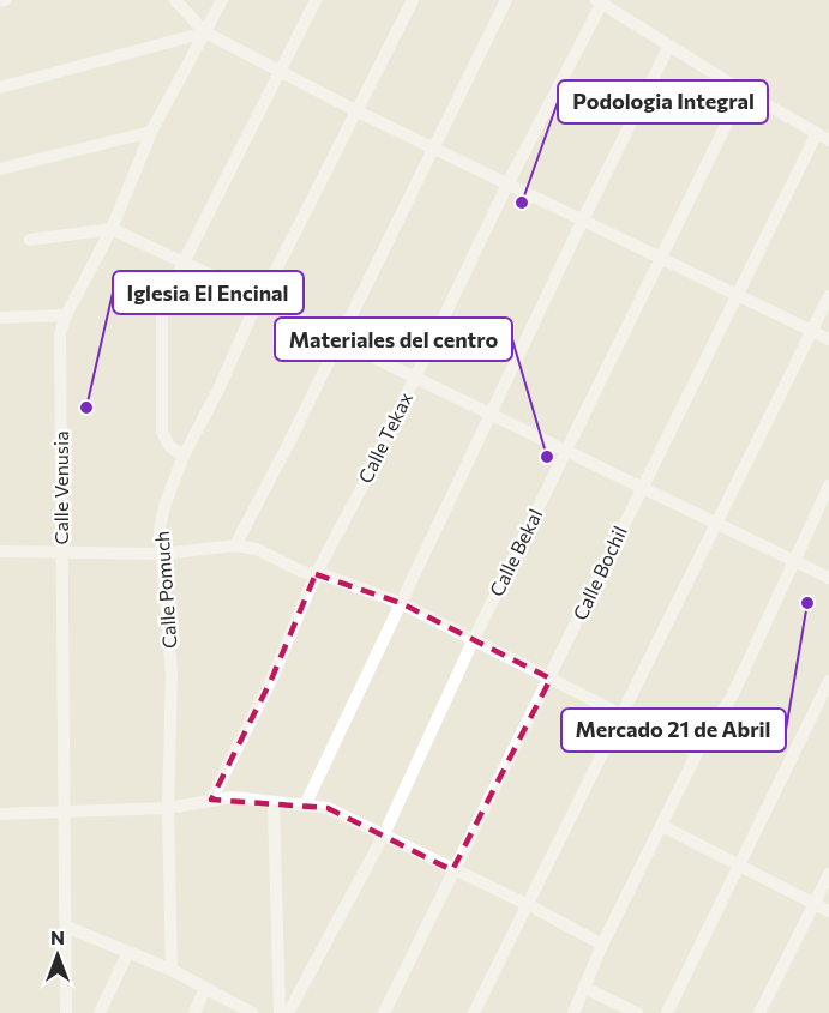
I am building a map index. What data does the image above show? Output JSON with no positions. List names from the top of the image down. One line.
{"streets":{"street":["Calle Tekax","Calle Venusia","Calle Bekal","Calle Bochil","Calle Pomuch"]},"places":["Podologia Integral","Iglesia El Encinal","Materiales del centro","Mercado 21 de Abril"],"north":"top"}
